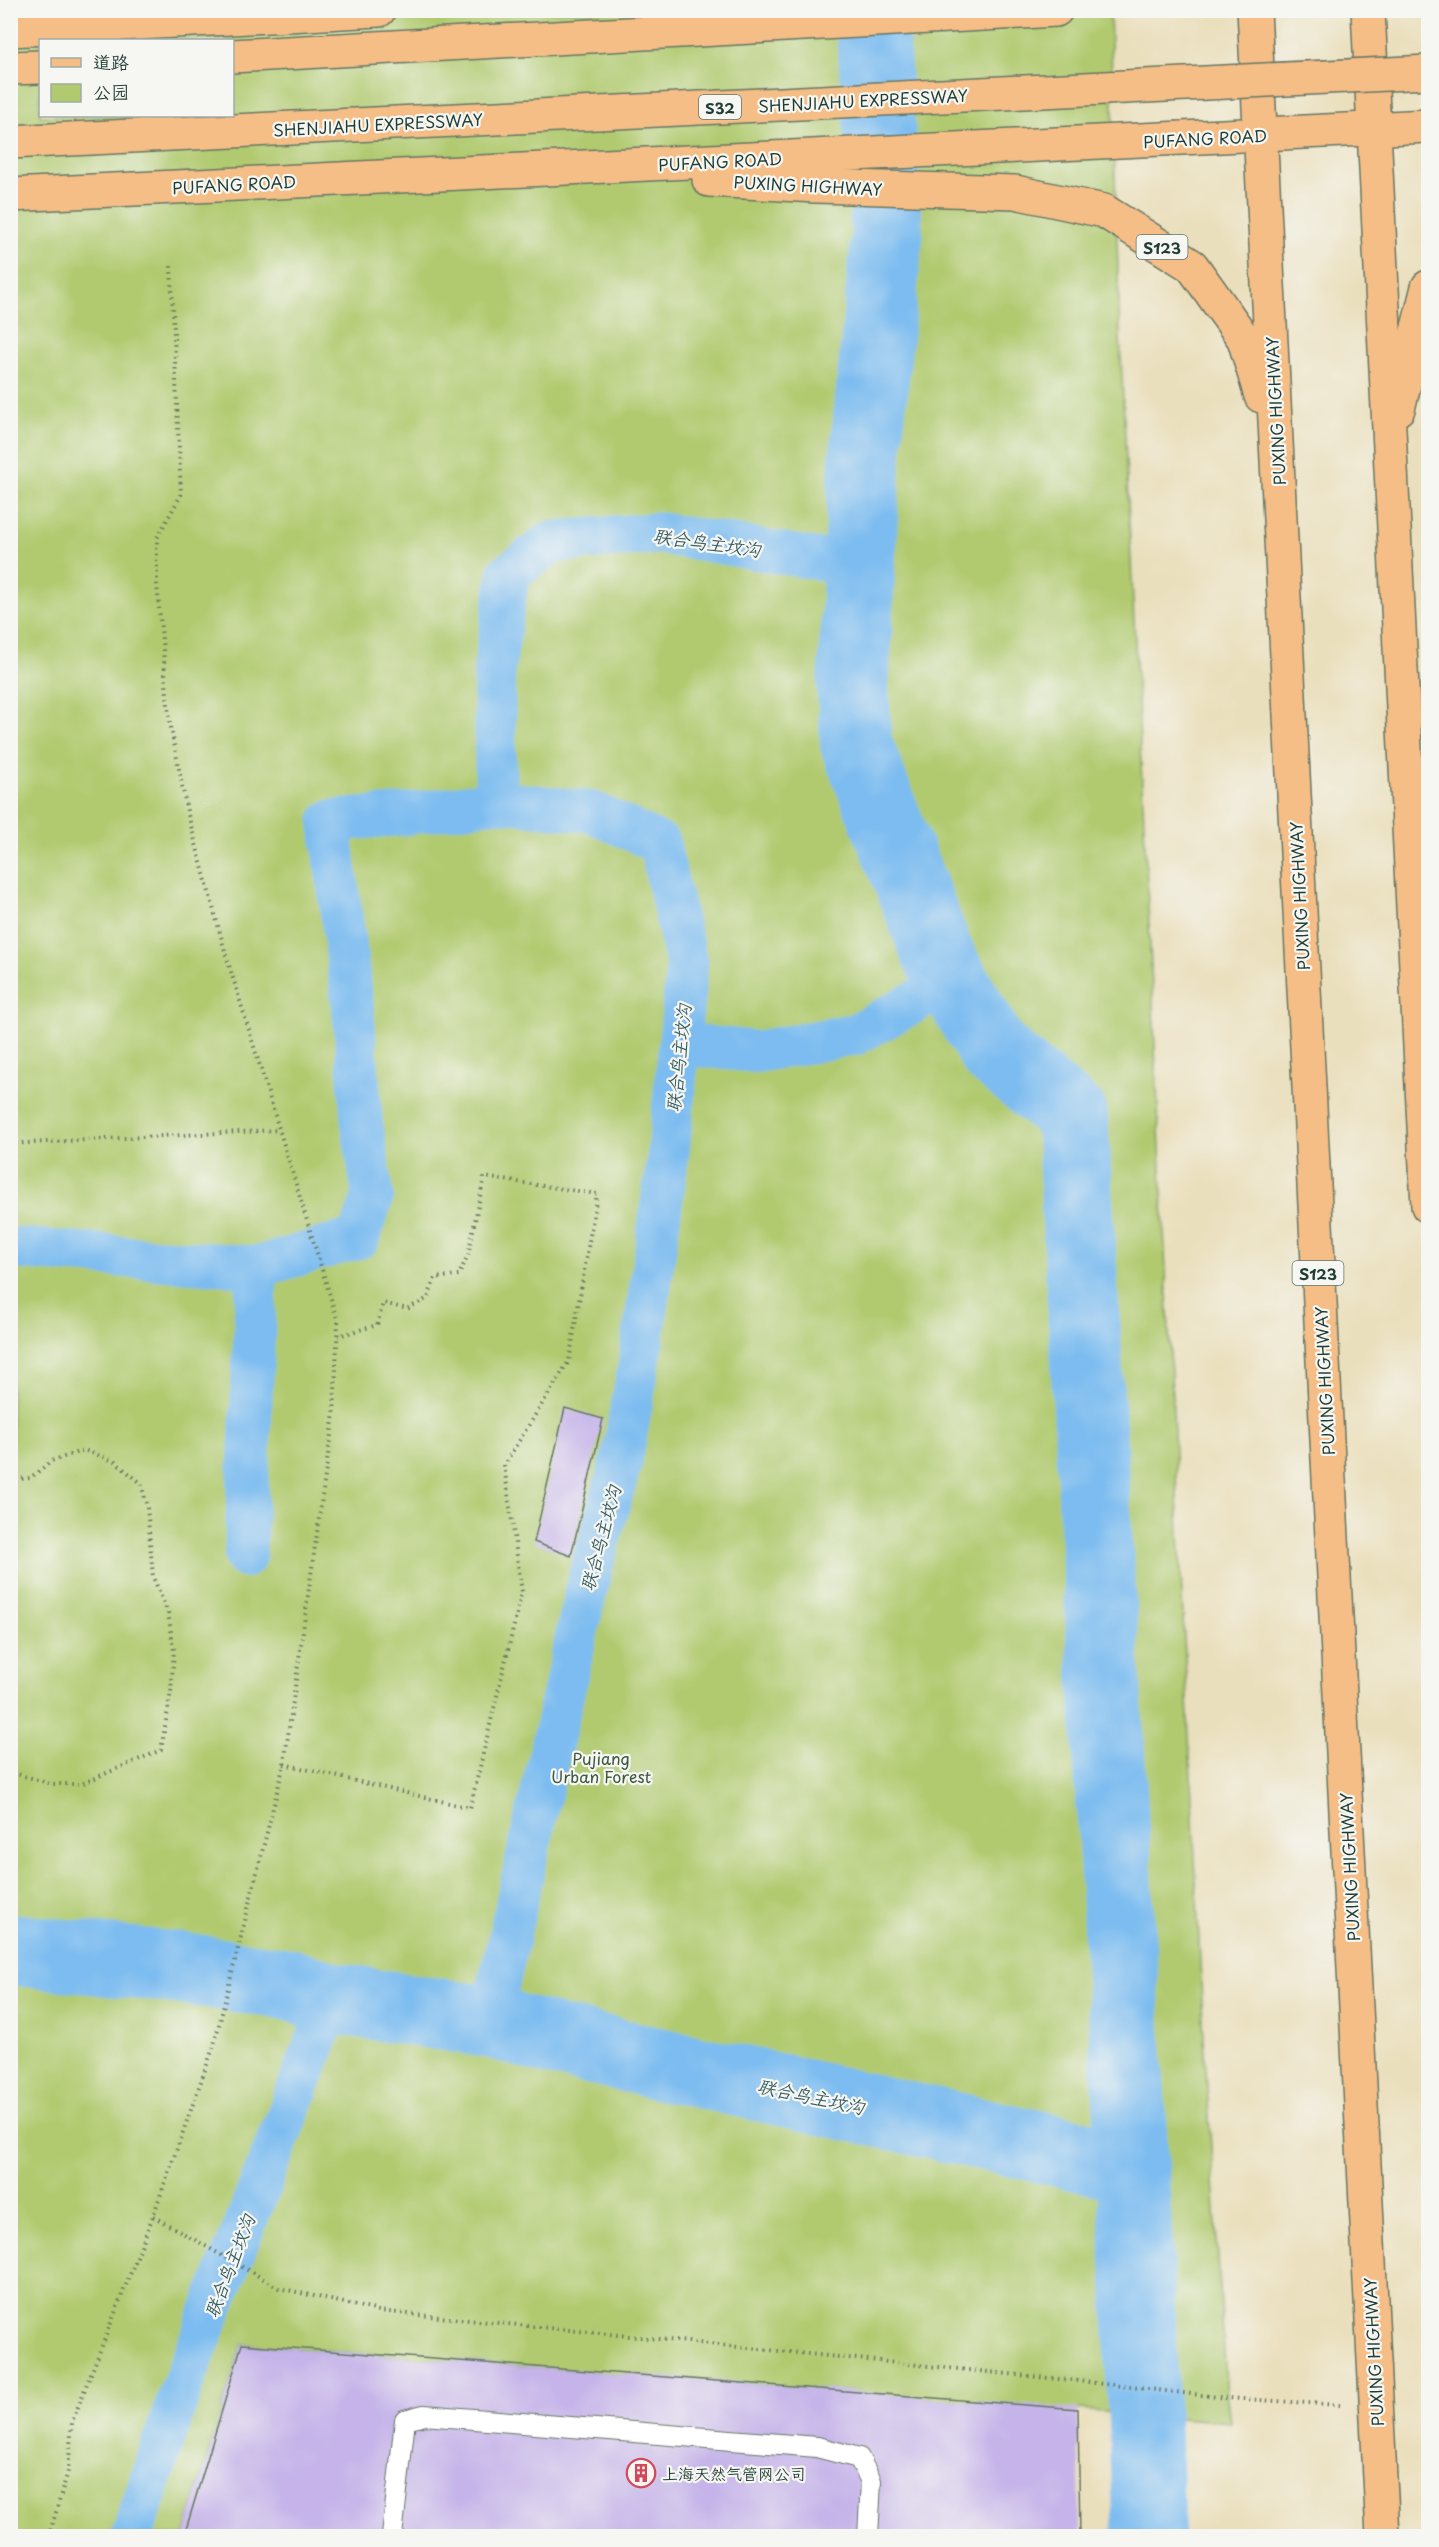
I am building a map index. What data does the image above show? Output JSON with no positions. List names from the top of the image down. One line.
{"streets":{"main road":["SHENJIAHU EXPRESSWAY","S32","PUFANG ROAD","PUXING HIGHWAY","S123"]},"crossings":[["PUFANG ROAD","PUXING HIGHWAY"]],"water":["联合鸟主坟沟"],"parks":["Pujiang Urban Forest"],"places":{"building":["上海天然气管网公司"]},"legend":["道路","公园"]}
